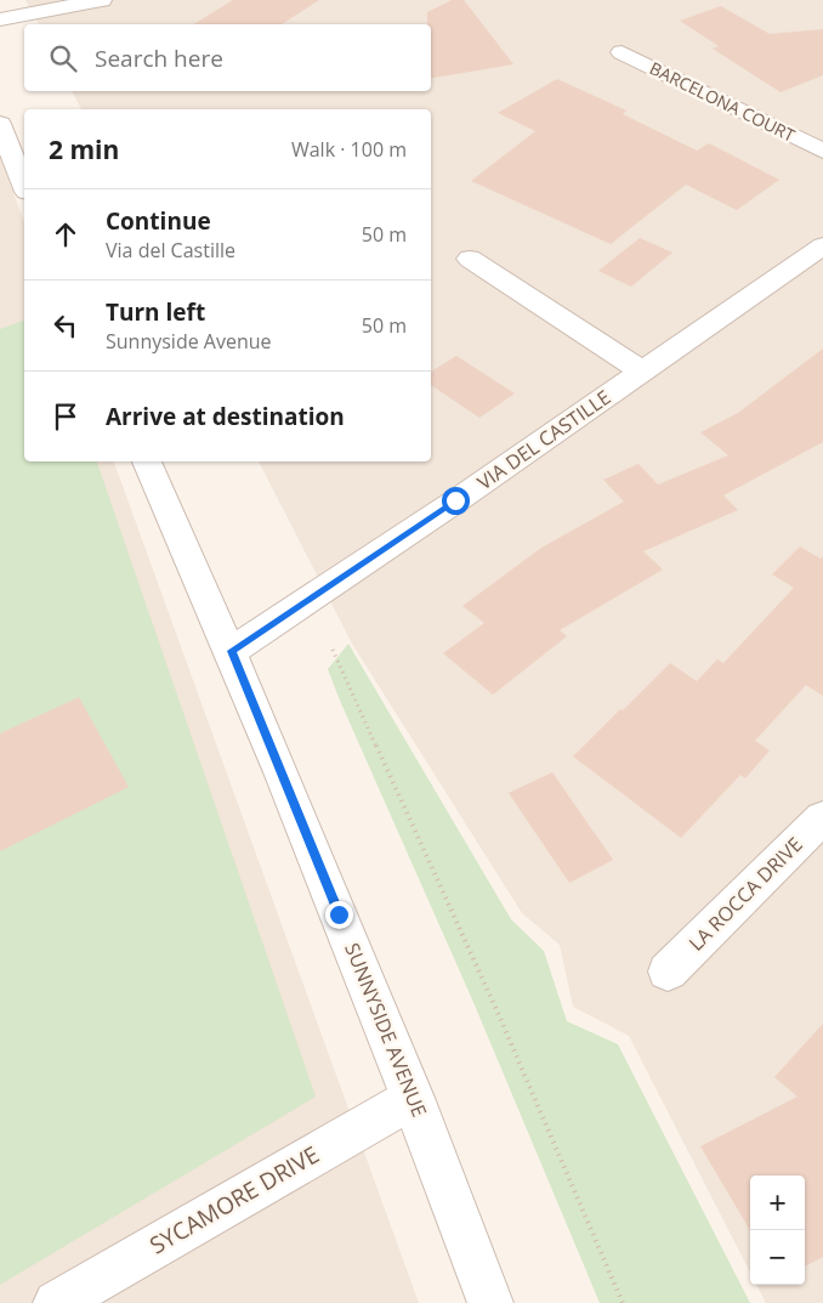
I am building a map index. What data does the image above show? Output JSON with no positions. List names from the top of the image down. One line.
{"streets":{"street":["BARCELONA COURT","VIA DEL CASTILLE","LA ROCCA DRIVE","SUNNYSIDE AVENUE","SYCAMORE DRIVE"]},"crossings":[["VIA DEL CASTILLE","SUNNYSIDE AVENUE"],["SUNNYSIDE AVENUE","SYCAMORE DRIVE"]],"page":{"search":"Search here","heading":["2 min","Walk · 100 m"],"list":[["Continue","Via del Castille","50 m"],["Turn left","Sunnyside Avenue","50 m"],"Arrive at destination"],"map_buttons":["+","−"]}}
